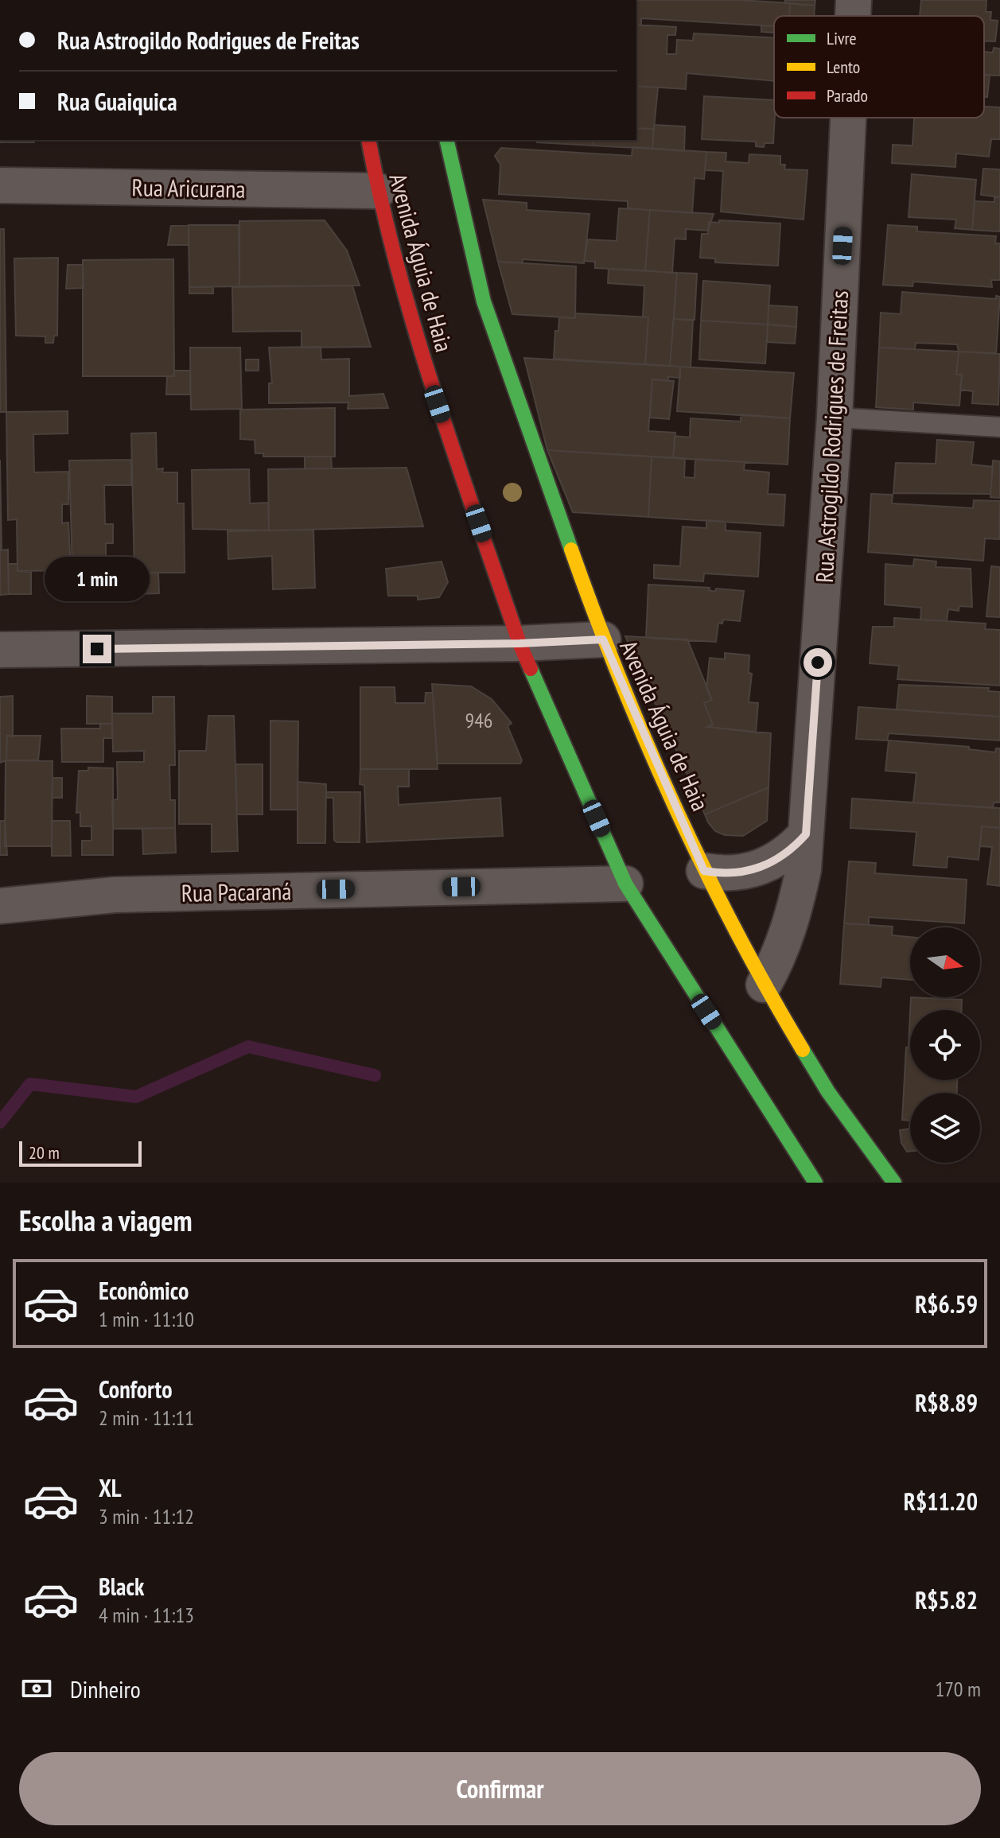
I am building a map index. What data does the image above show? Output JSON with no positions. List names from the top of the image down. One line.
{"streets":{"main road":["Avenida Águia de Haia"],"street":["Rua Aricurana","Rua Astrogildo Rodrigues de Freitas","Rua Pacaraná"]},"crossings":[["Rua Aricurana","Avenida Águia de Haia"],["Avenida Águia de Haia","Rua Astrogildo Rodrigues de Freitas"],["Avenida Águia de Haia","Rua Pacaraná"]],"house_numbers":["946"],"legend":["Livre","Lento","Parado"],"scale_bar":"20 m","north":"right","page":{"banner":["Rua Astrogildo Rodrigues de Freitas","Rua Guaiquica"],"bubble":"1 min","scale":"20 m","heading":"Escolha a viagem","list":[{"name":"Econômico","note":"1 min · 11:10","value":"R$6.59"},{"name":"Conforto","note":"2 min · 11:11","value":"R$8.89"},{"name":"XL","note":"3 min · 11:12","value":"R$11.20"},{"name":"Black","note":"4 min · 11:13","value":"R$5.82"}],"pay":["Dinheiro","170 m"],"buttons":"Confirmar"}}
